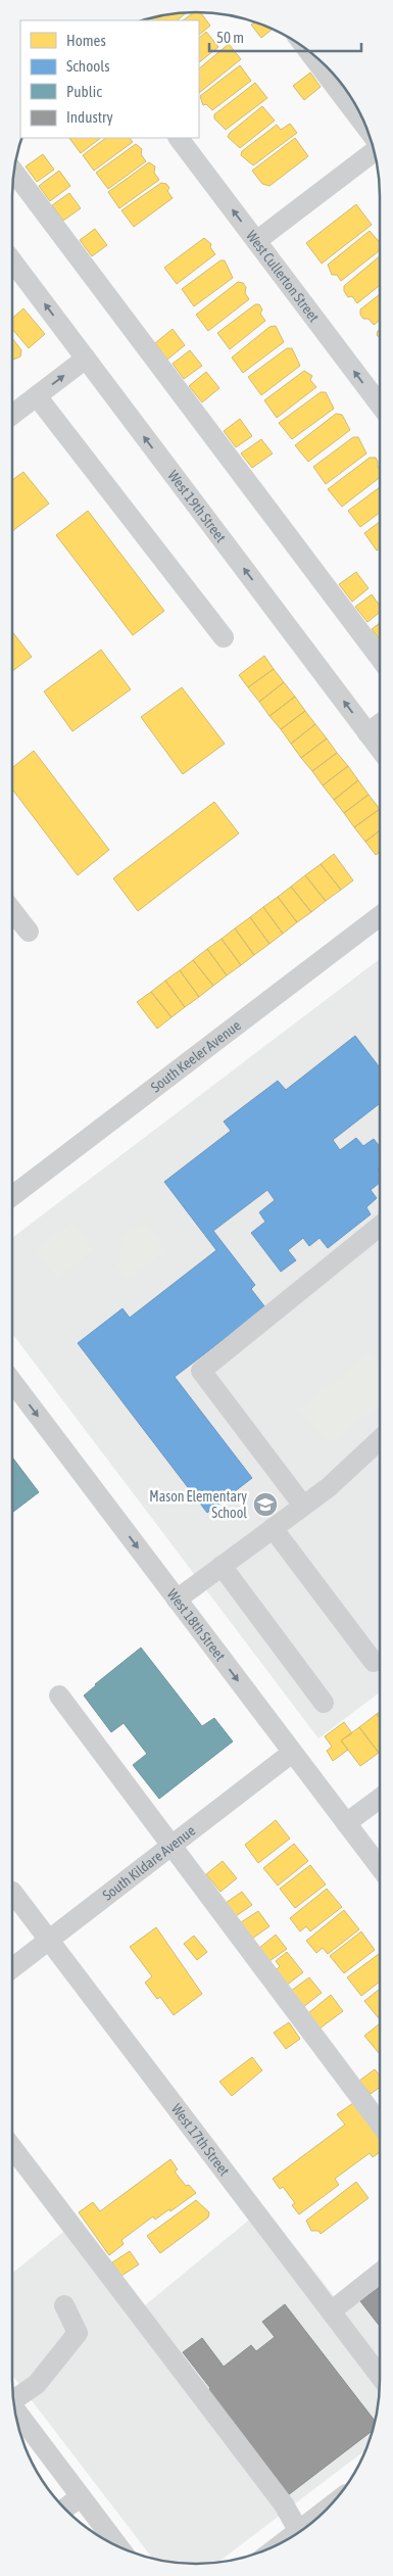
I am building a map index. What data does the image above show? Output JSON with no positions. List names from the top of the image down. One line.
{"streets":{"street":["West Cullerton Street","West 19th Street","South Keeler Avenue","West 18th Street","South Kildare Avenue","West 17th Street"]},"crossings":[["West 18th Street","South Kildare Avenue"],["South Kildare Avenue","West 17th Street"]],"places":{"school or university":["Mason Elementary School"]},"legend":["Homes","Schools","Public","Industry"],"scale_bar":"50 m"}
